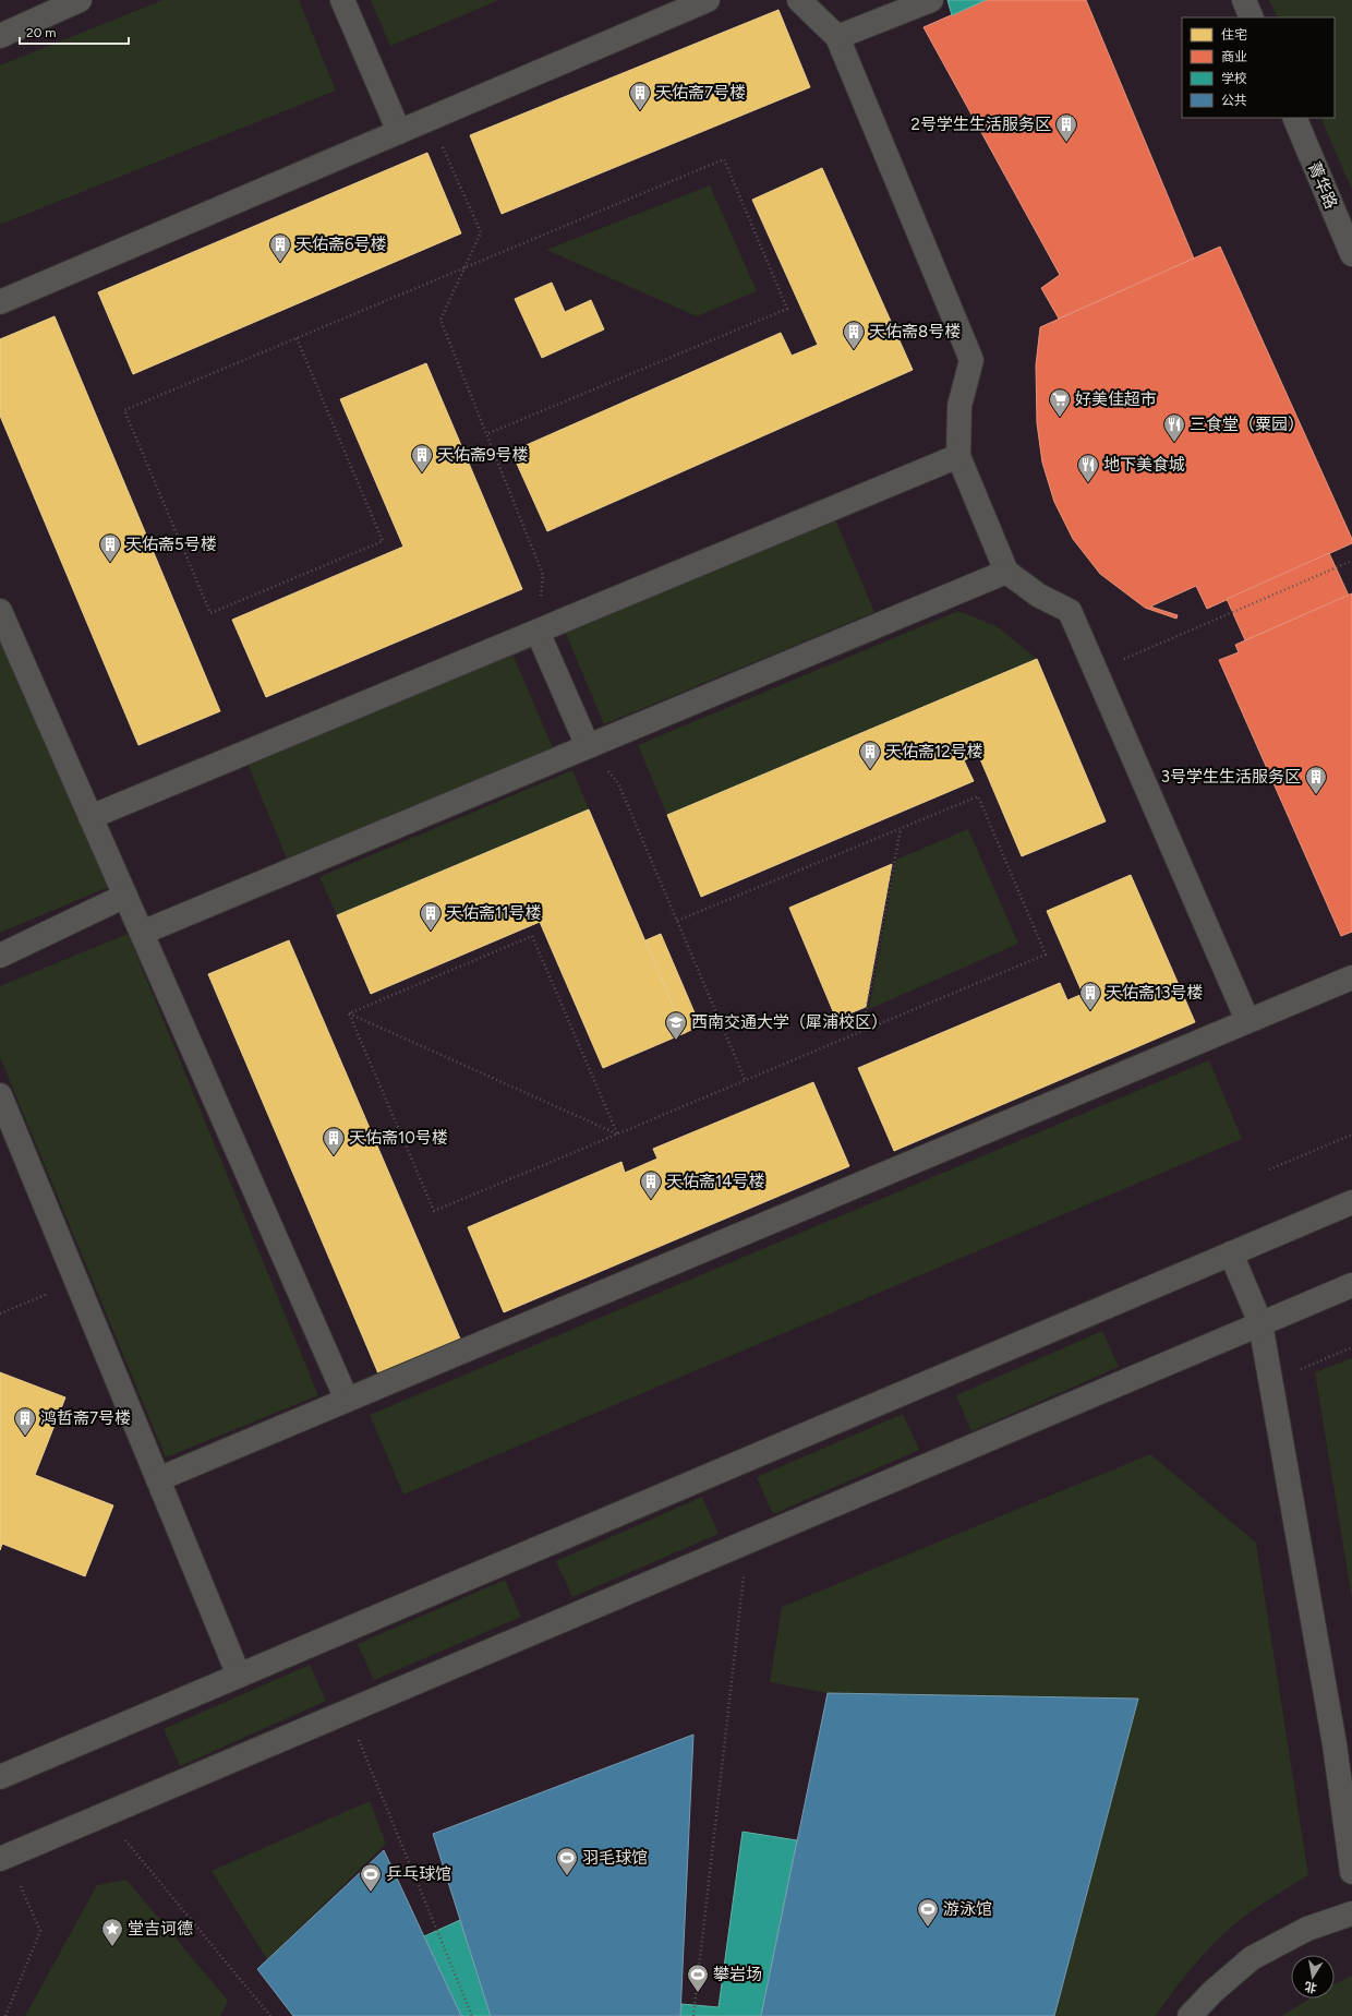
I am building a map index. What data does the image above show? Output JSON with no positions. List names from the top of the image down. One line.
{"streets":{"street":["菁华路"]},"places":{"building":["天佑斋7号楼","2号学生生活服务区","天佑斋6号楼","天佑斋8号楼","天佑斋9号楼","天佑斋5号楼","天佑斋12号楼","3号学生生活服务区","天佑斋11号楼","天佑斋13号楼","天佑斋10号楼","天佑斋14号楼","鸿哲斋7号楼"],"supermarket":["好美佳超市"],"restaurant":["三食堂（粟园）","地下美食城"],"school or university":["西南交通大学（犀浦校区）"],"sports":["羽毛球馆","乒乓球馆","游泳馆","攀岩场"],"place":["堂吉诃德"]},"legend":["住宅","商业","学校","公共"],"scale_bar":"20 m","north":"bottom"}
